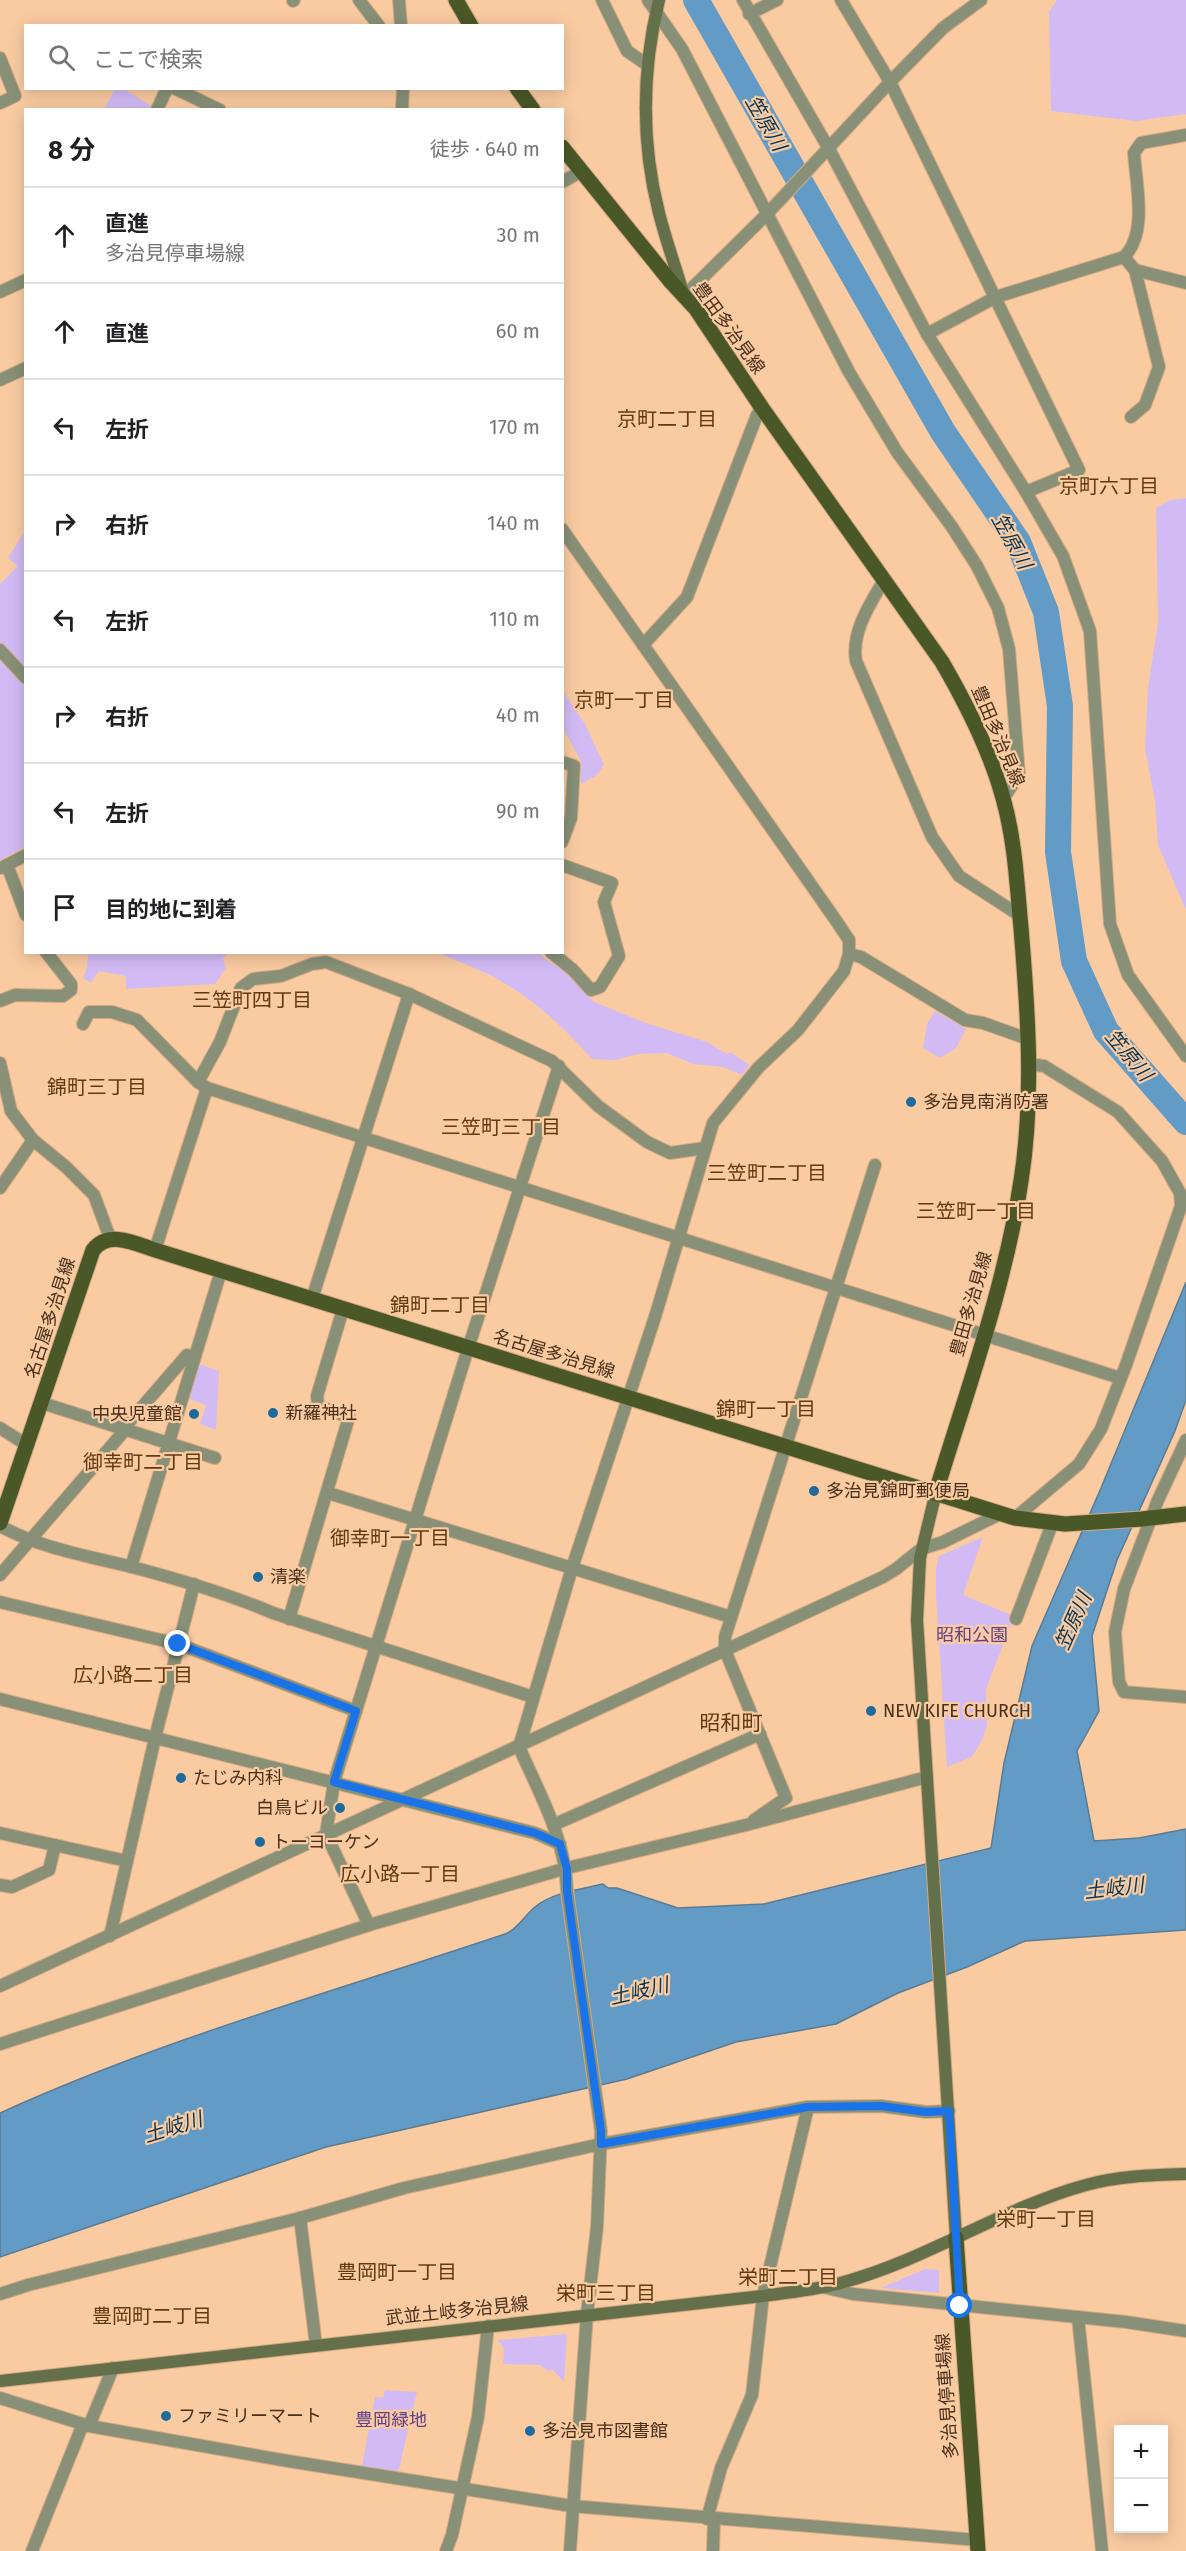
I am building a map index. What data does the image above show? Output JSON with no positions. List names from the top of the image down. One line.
{"streets":{"main road":["豊田多治見線","名古屋多治見線","武並土岐多治見線","多治見停車場線"]},"crossings":[["豊田多治見線","名古屋多治見線"],["武並土岐多治見線","多治見停車場線"]],"districts":["京町二丁目","京町六丁目","京町一丁目","三笠町四丁目","錦町三丁目","三笠町三丁目","三笠町二丁目","三笠町一丁目","錦町二丁目","錦町一丁目","御幸町二丁目","御幸町一丁目","広小路二丁目","昭和町","広小路一丁目","栄町一丁目","豊岡町一丁目","栄町二丁目","栄町三丁目","豊岡町二丁目"],"water":["笠原川","土岐川"],"parks":["昭和公園","豊岡緑地"],"places":["多治見南消防署","新羅神社","中央児童館","多治見錦町郵便局","清楽","NEW KIFE CHURCH","たじみ内科","白鳥ビル","トーヨーケン","ファミリーマート","多治見市図書館"],"page":{"search":"ここで検索","heading":["8 分","徒歩 · 640 m"],"list":[["直進","多治見停車場線","30 m"],["直進","60 m"],["左折","170 m"],["右折","140 m"],["左折","110 m"],["右折","40 m"],["左折","90 m"],"目的地に到着"],"map_buttons":["+","−"]}}
